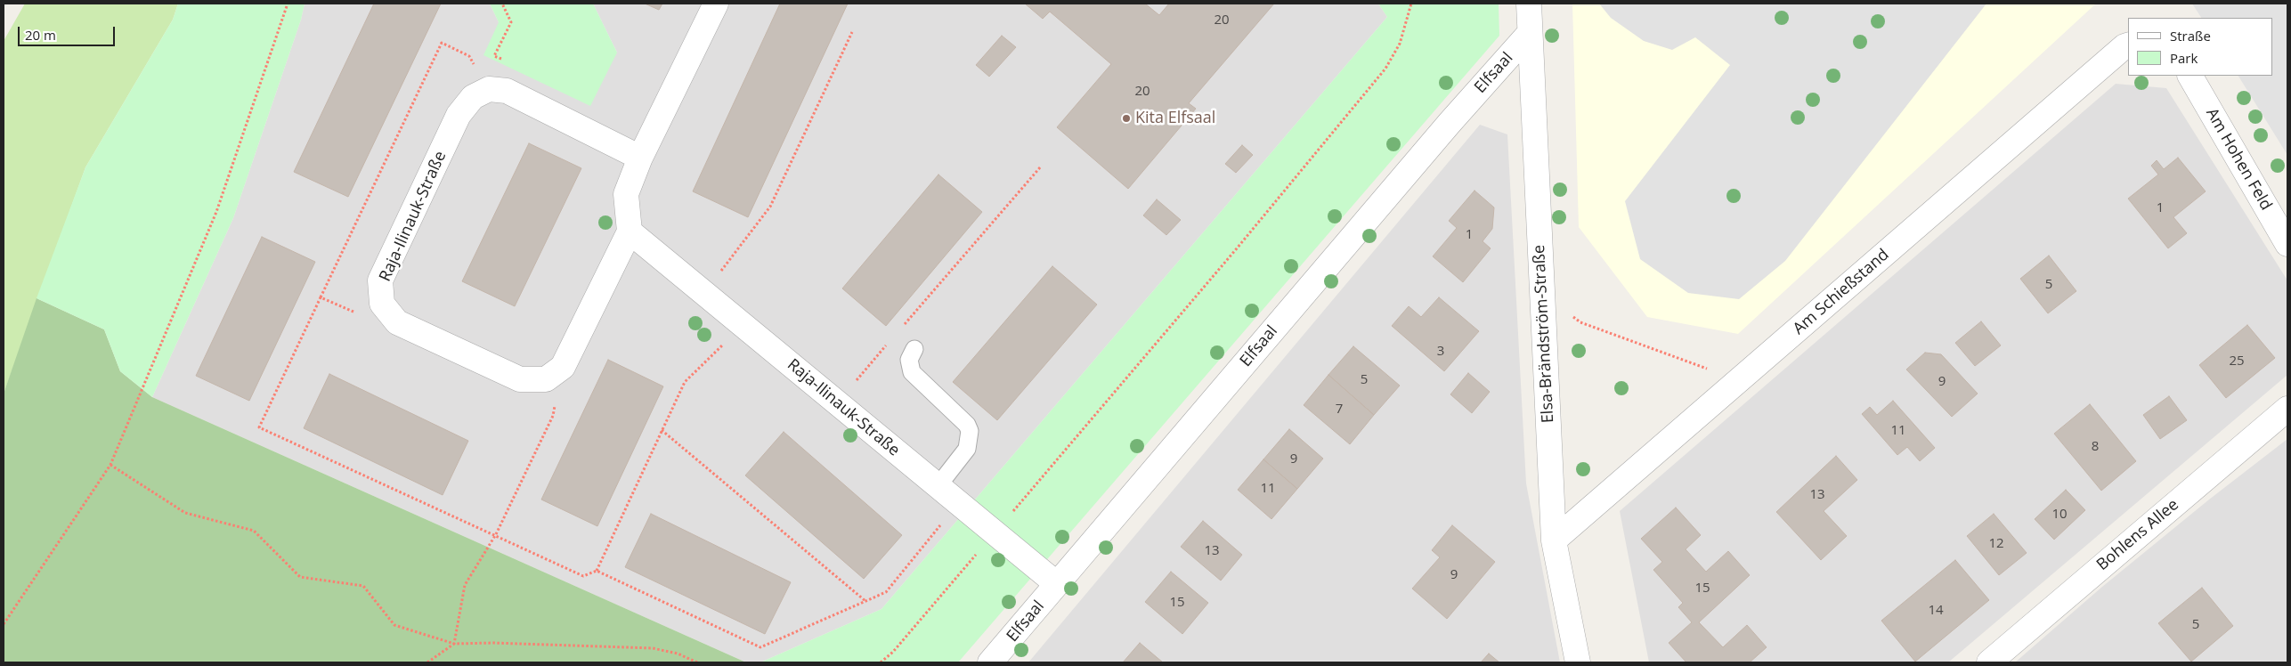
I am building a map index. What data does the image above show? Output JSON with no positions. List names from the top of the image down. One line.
{"streets":{"street":["Elfsaal","Am Hohen Feld","Raja-Ilinauk-Straße","Am Schießstand","Elsa-Brändström-Straße","Bohlens Allee"]},"crossings":[["Elfsaal","Raja-Ilinauk-Straße"],["Elfsaal","Elsa-Brändström-Straße"],["Am Schießstand","Elsa-Brändström-Straße"]],"places":["Kita Elfsaal"],"house_numbers":["20","20","1","1","5","3","25","5","9","7","11","8","9","11","13","10","12","13","9","15","15","14","5"],"legend":["Straße","Park"],"scale_bar":"20 m"}
